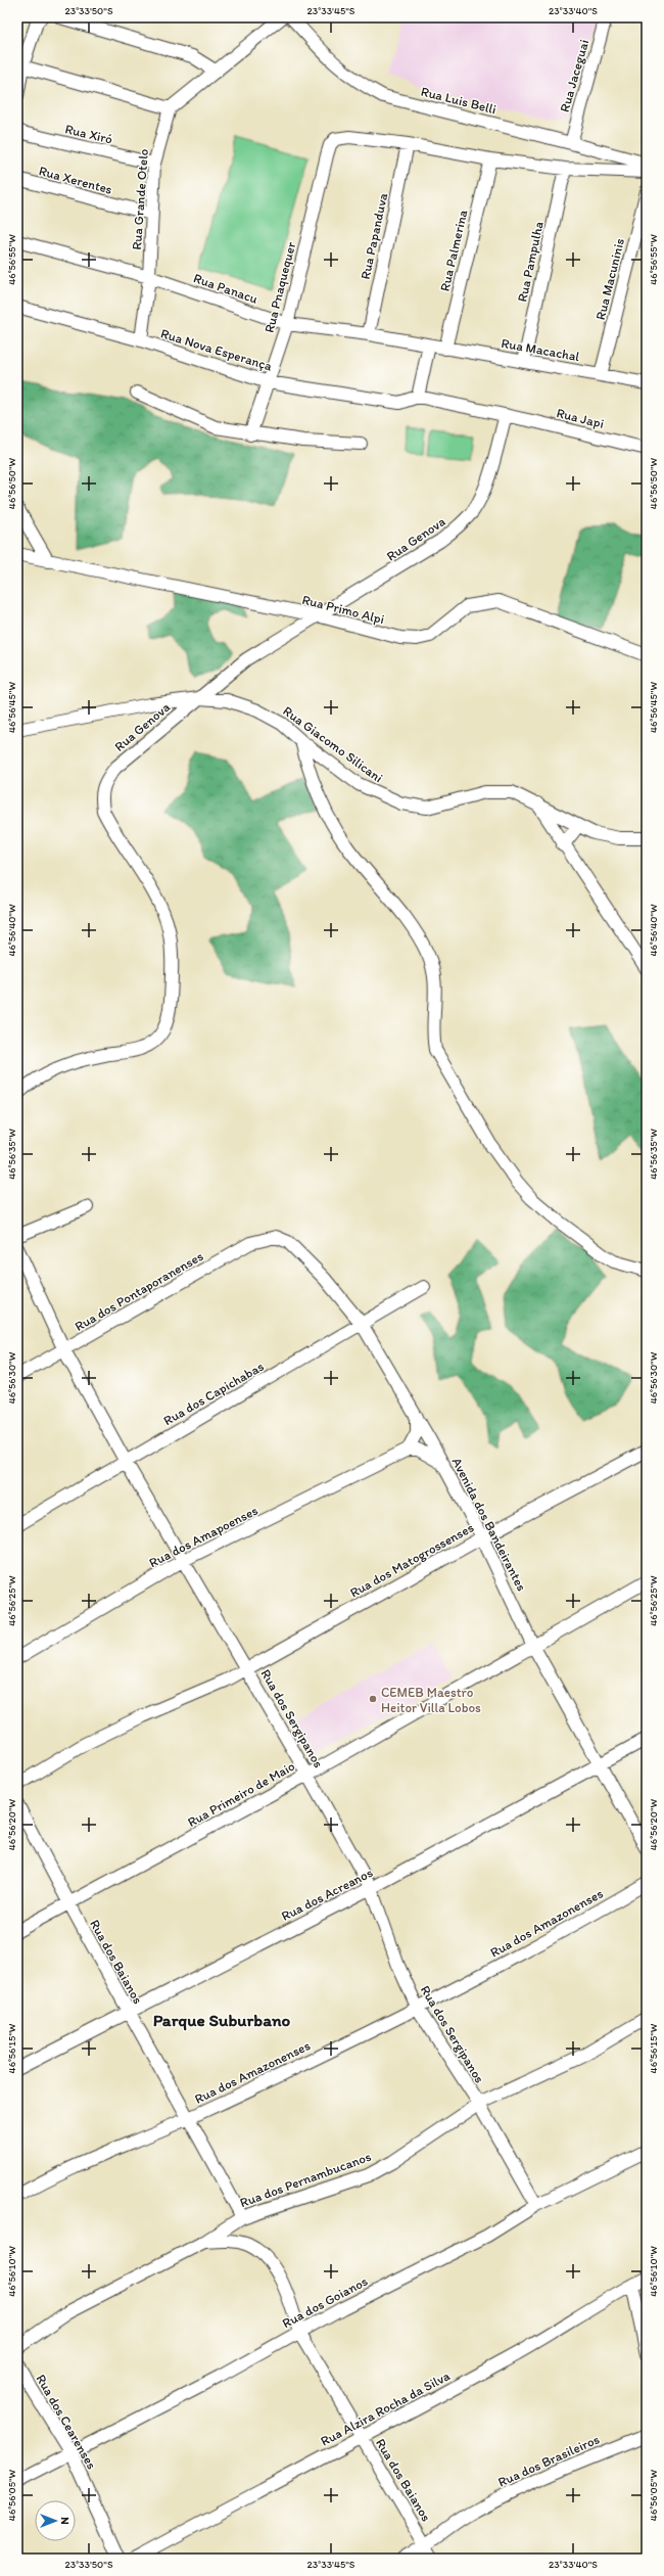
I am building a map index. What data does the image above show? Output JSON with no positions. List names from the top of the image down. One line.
{"streets":{"street":["Rua Jaceguai","Rua Luis Belli","Rua Xiró","Rua Xerentes","Rua Grande Otelo","Rua Papanduva","Rua Palmerina","Rua Pampulha","Rua Macuninis","Rua Pnaquequer","Rua Panacu","Rua Nova Esperança","Rua Macachal","Rua Japi","Rua Genova","Rua Primo Alpi","Rua Giacomo Silicani","Rua dos Pontaporanenses","Rua dos Capichabas","Avenida dos Bandeirantes","Rua dos Amapoenses","Rua dos Matogrossenses","Rua dos Sergipanos","Rua Primeiro de Maio","Rua dos Acreanos","Rua dos Amazonenses","Rua dos Baianos","Rua dos Pernambucanos","Rua dos Goianos","Rua Alzira Rocha da Silva","Rua dos Cearenses","Rua dos Brasileiros"]},"crossings":[["Rua Jaceguai","Rua Luis Belli"],["Rua Xiró","Rua Grande Otelo"],["Rua Xerentes","Rua Grande Otelo"],["Rua Grande Otelo","Rua Panacu"],["Rua Grande Otelo","Rua Nova Esperança"],["Rua Papanduva","Rua Pnaquequer"],["Rua Papanduva","Rua Panacu"],["Rua Palmerina","Rua Macachal"],["Rua Pampulha","Rua Macachal"],["Rua Macuninis","Rua Macachal"],["Rua Pnaquequer","Rua Panacu"],["Rua Pnaquequer","Rua Nova Esperança"],["Rua Panacu","Rua Macachal"],["Rua Nova Esperança","Rua Japi"],["Rua Nova Esperança","Rua Genova"],["Rua Japi","Rua Genova"],["Rua Genova","Rua Primo Alpi"],["Rua Genova","Rua Giacomo Silicani"],["Rua dos Pontaporanenses","Avenida dos Bandeirantes"],["Rua dos Pontaporanenses","Rua dos Sergipanos"],["Rua dos Capichabas","Avenida dos Bandeirantes"],["Rua dos Capichabas","Rua dos Sergipanos"],["Avenida dos Bandeirantes","Rua dos Matogrossenses"],["Avenida dos Bandeirantes","Rua Primeiro de Maio"],["Avenida dos Bandeirantes","Rua dos Acreanos"],["Rua dos Amapoenses","Rua dos Sergipanos"],["Rua dos Matogrossenses","Rua dos Sergipanos"],["Rua dos Sergipanos","Rua Primeiro de Maio"],["Rua dos Sergipanos","Rua dos Acreanos"],["Rua dos Sergipanos","Rua dos Amazonenses"],["Rua dos Sergipanos","Rua dos Pernambucanos"],["Rua dos Sergipanos","Rua dos Goianos"],["Rua Primeiro de Maio","Rua dos Baianos"],["Rua dos Acreanos","Rua dos Baianos"],["Rua dos Amazonenses","Rua dos Baianos"],["Rua dos Baianos","Rua dos Pernambucanos"],["Rua dos Baianos","Rua dos Goianos"],["Rua dos Baianos","Rua Alzira Rocha da Silva"],["Rua dos Baianos","Rua dos Brasileiros"],["Rua dos Goianos","Rua dos Cearenses"]],"districts":["Parque Suburbano"],"places":["CEMEB Maestro Heitor Villa Lobos"],"north":"right","coordinates":["23°33'50\"S","23°33'45\"S","23°33'40\"S","46°56'55\"W","46°56'50\"W","46°56'45\"W","46°56'40\"W","46°56'35\"W","46°56'30\"W","46°56'25\"W","46°56'20\"W","46°56'15\"W","46°56'10\"W","46°56'05\"W"]}
